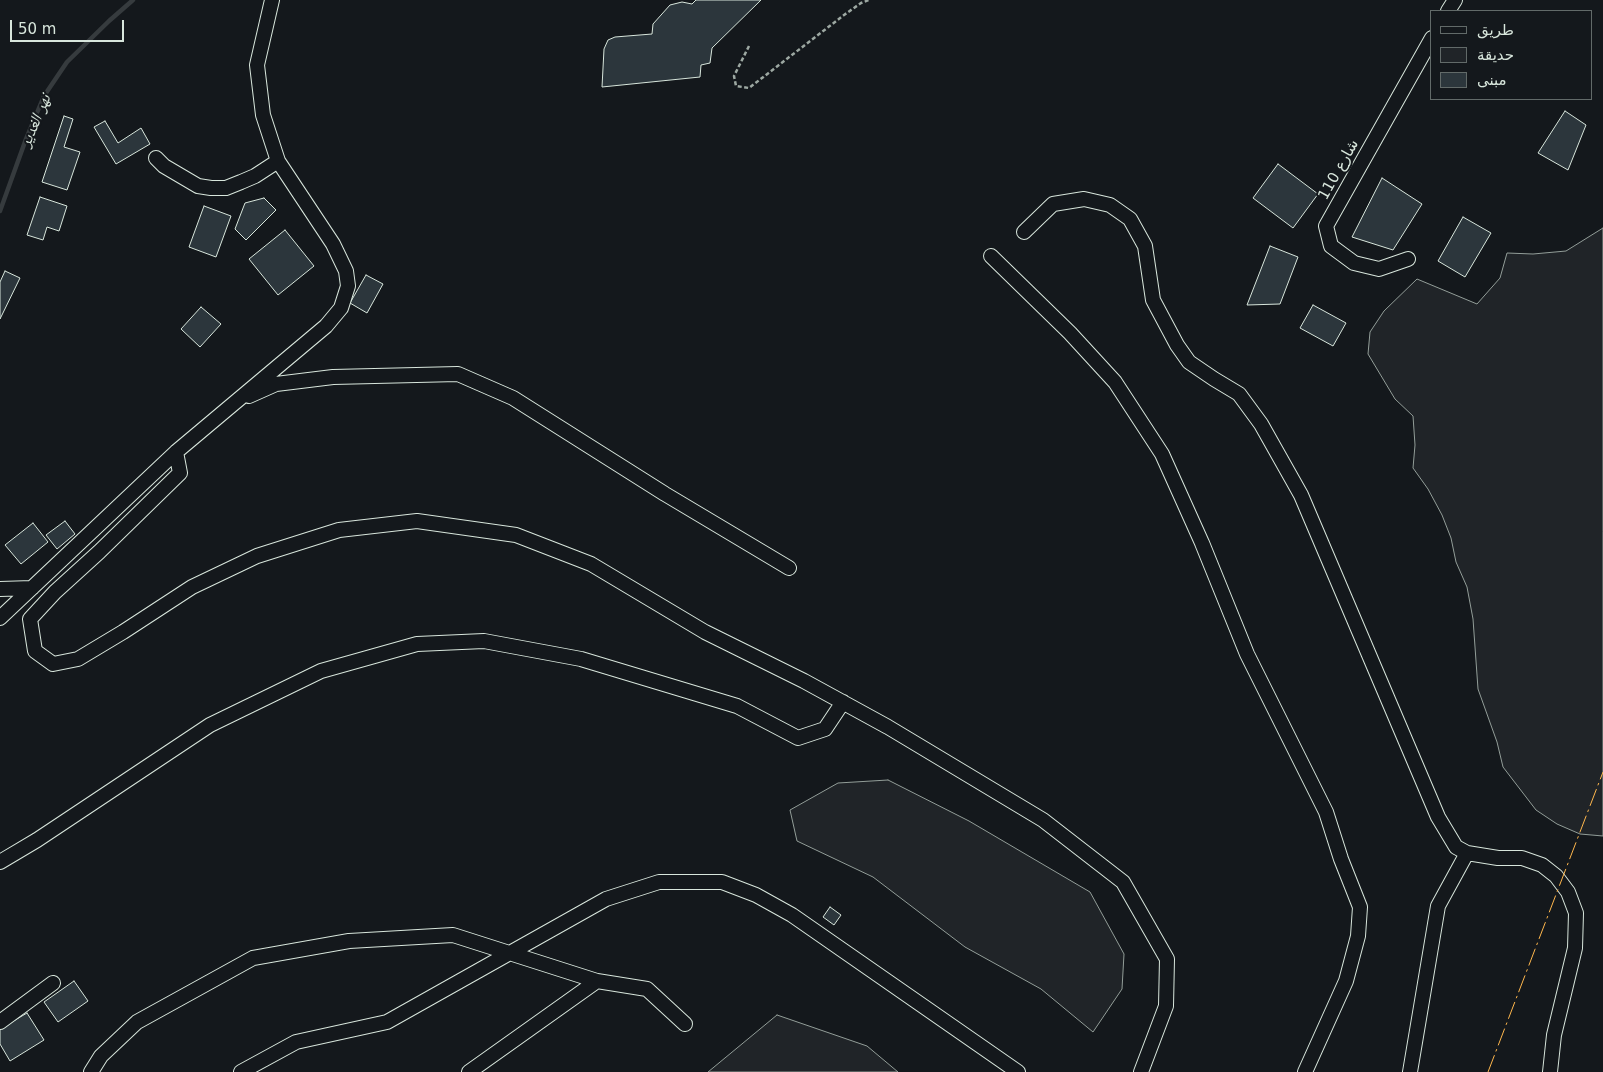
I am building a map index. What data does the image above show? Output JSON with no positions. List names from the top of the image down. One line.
{"streets":{"street":["شارع 110"]},"water":["نهر الغدير"],"legend":["طريق","حديقة","مبنى"],"scale_bar":"50 m"}
